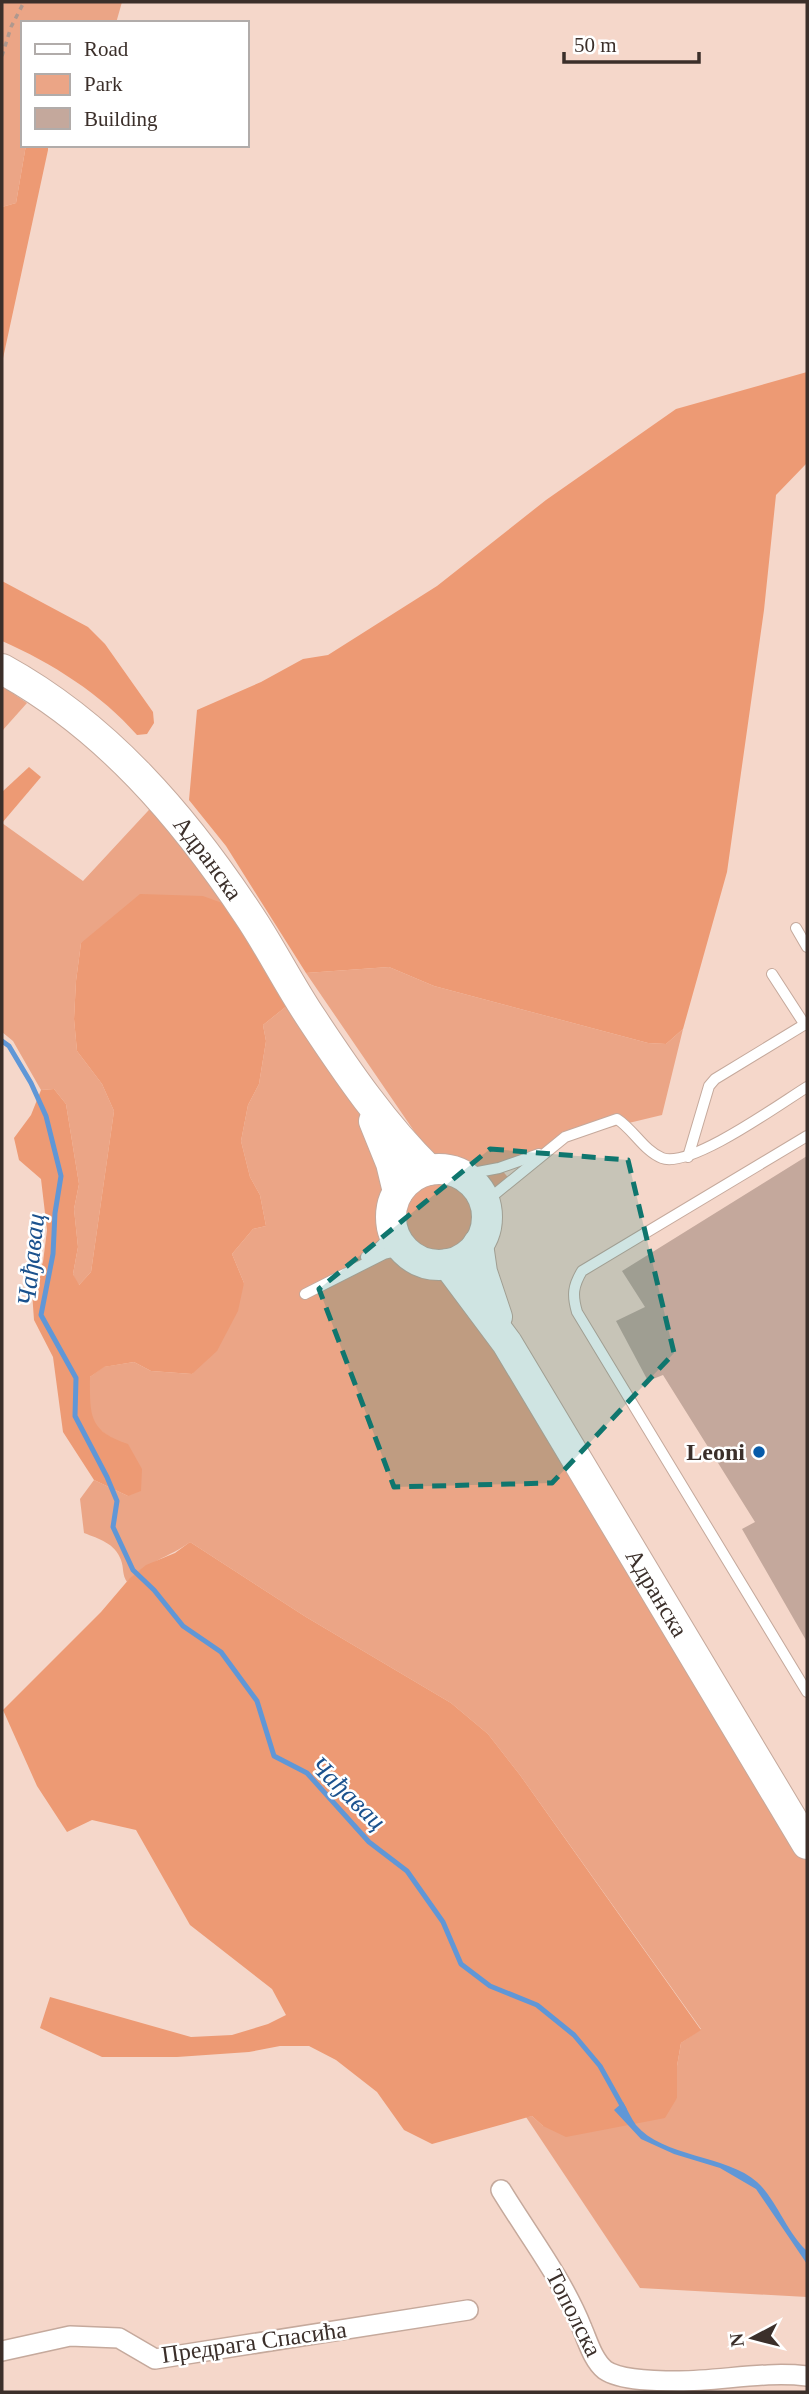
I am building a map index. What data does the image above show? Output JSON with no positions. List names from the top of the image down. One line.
{"streets":{"main road":["Адранска"],"street":["Тополска","Предрага Спасића"]},"water":["Чађавац"],"places":["Leoni"],"legend":["Road","Park","Building"],"scale_bar":"50 m","north":"left"}
